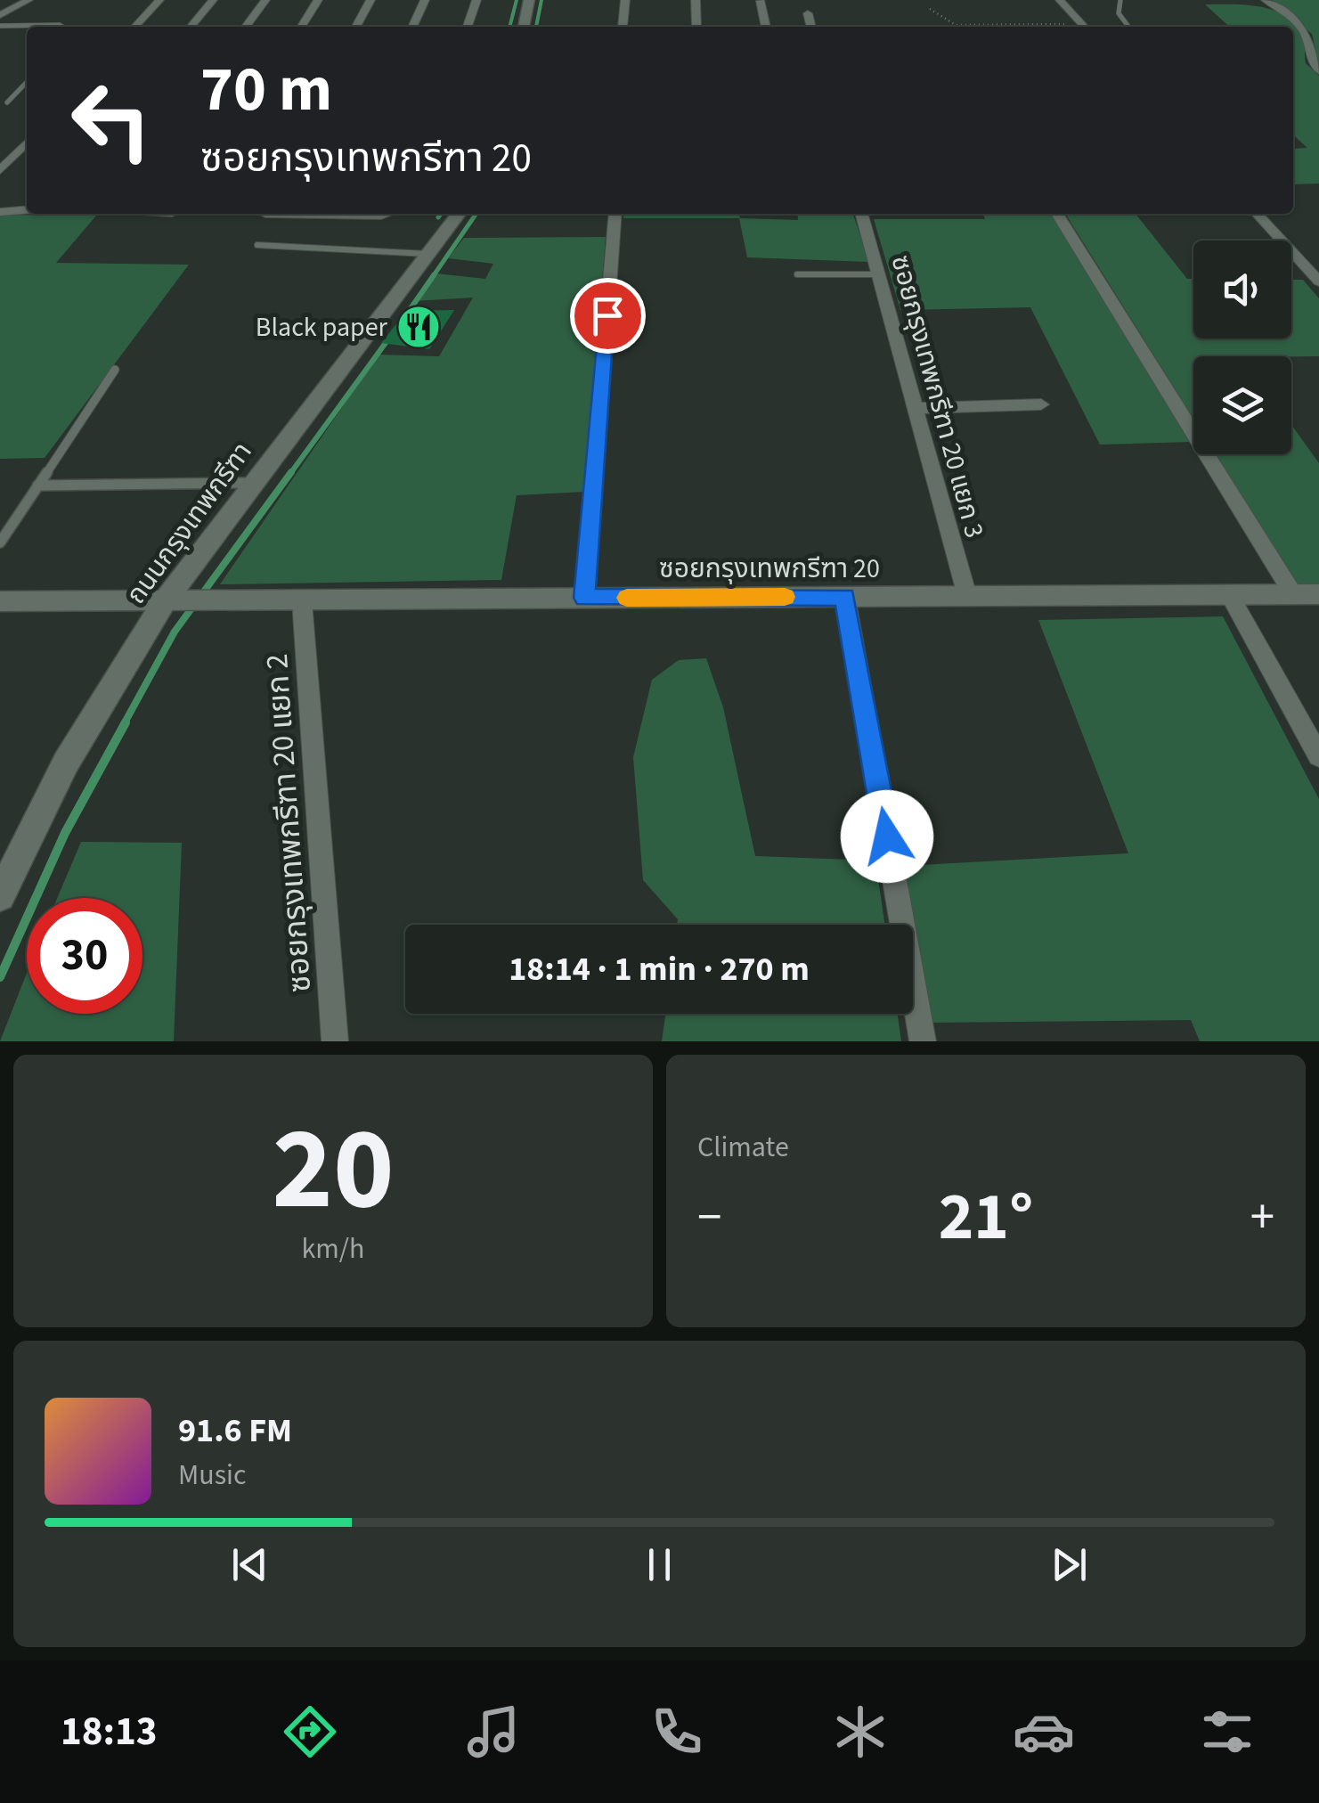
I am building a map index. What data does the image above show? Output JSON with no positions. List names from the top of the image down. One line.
{"streets":{"street":["ซอยกรุงเทพกรีฑา 20 แยก 3","ถนนกรุงเทพกรีฑา","ซอยกรุงเทพกรีฑา 20","ซอยกรุงเทพกรีฑา 20 แยก 2"]},"crossings":[["ซอยกรุงเทพกรีฑา 20 แยก 3","ซอยกรุงเทพกรีฑา 20"],["ถนนกรุงเทพกรีฑา","ซอยกรุงเทพกรีฑา 20"],["ซอยกรุงเทพกรีฑา 20","ซอยกรุงเทพกรีฑา 20 แยก 2"]],"places":{"restaurant":["Black paper"]},"page":{"turn":["70 m","ซอยกรุงเทพกรีฑา 20"],"limit":"30","trip":"18:14 · 1 min · 270 m","tile":[["20","km/h"],"Climate"],"heat":["−","21°","+"],"song":["91.6 FM","Music"],"tabs":"18:13"}}
